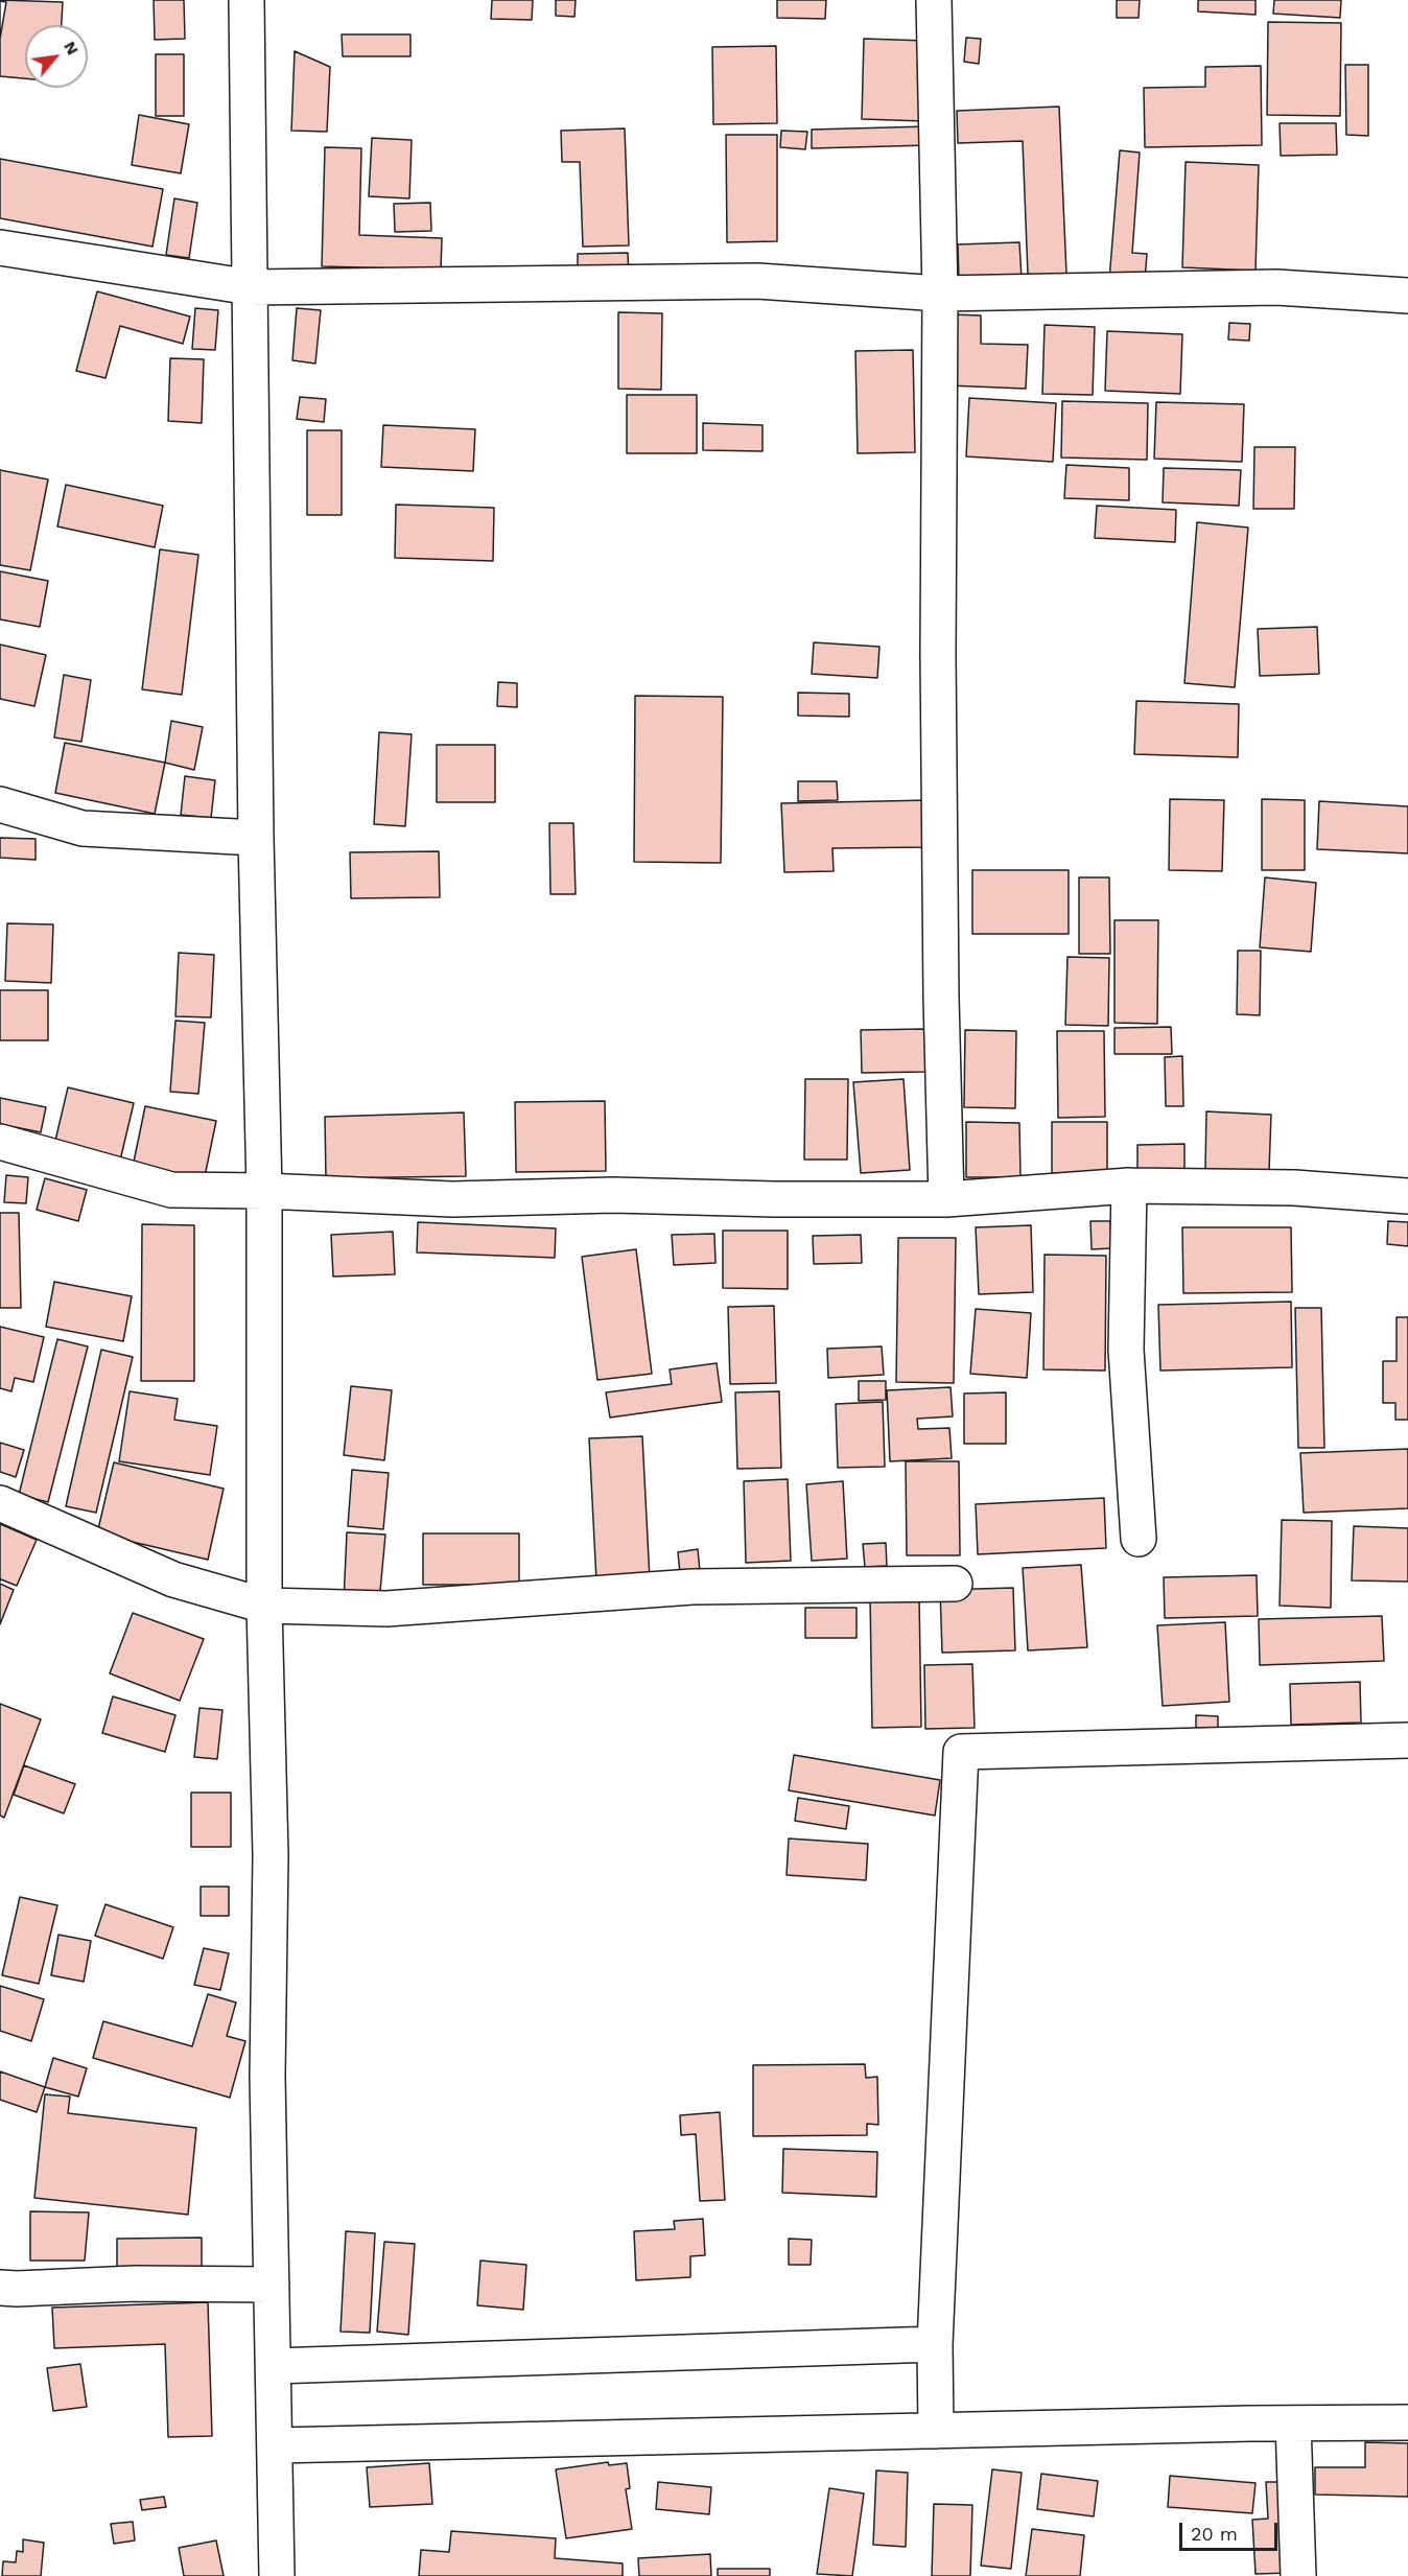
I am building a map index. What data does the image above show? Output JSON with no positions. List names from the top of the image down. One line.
{"scale_bar":"20 m","north":"top right"}
